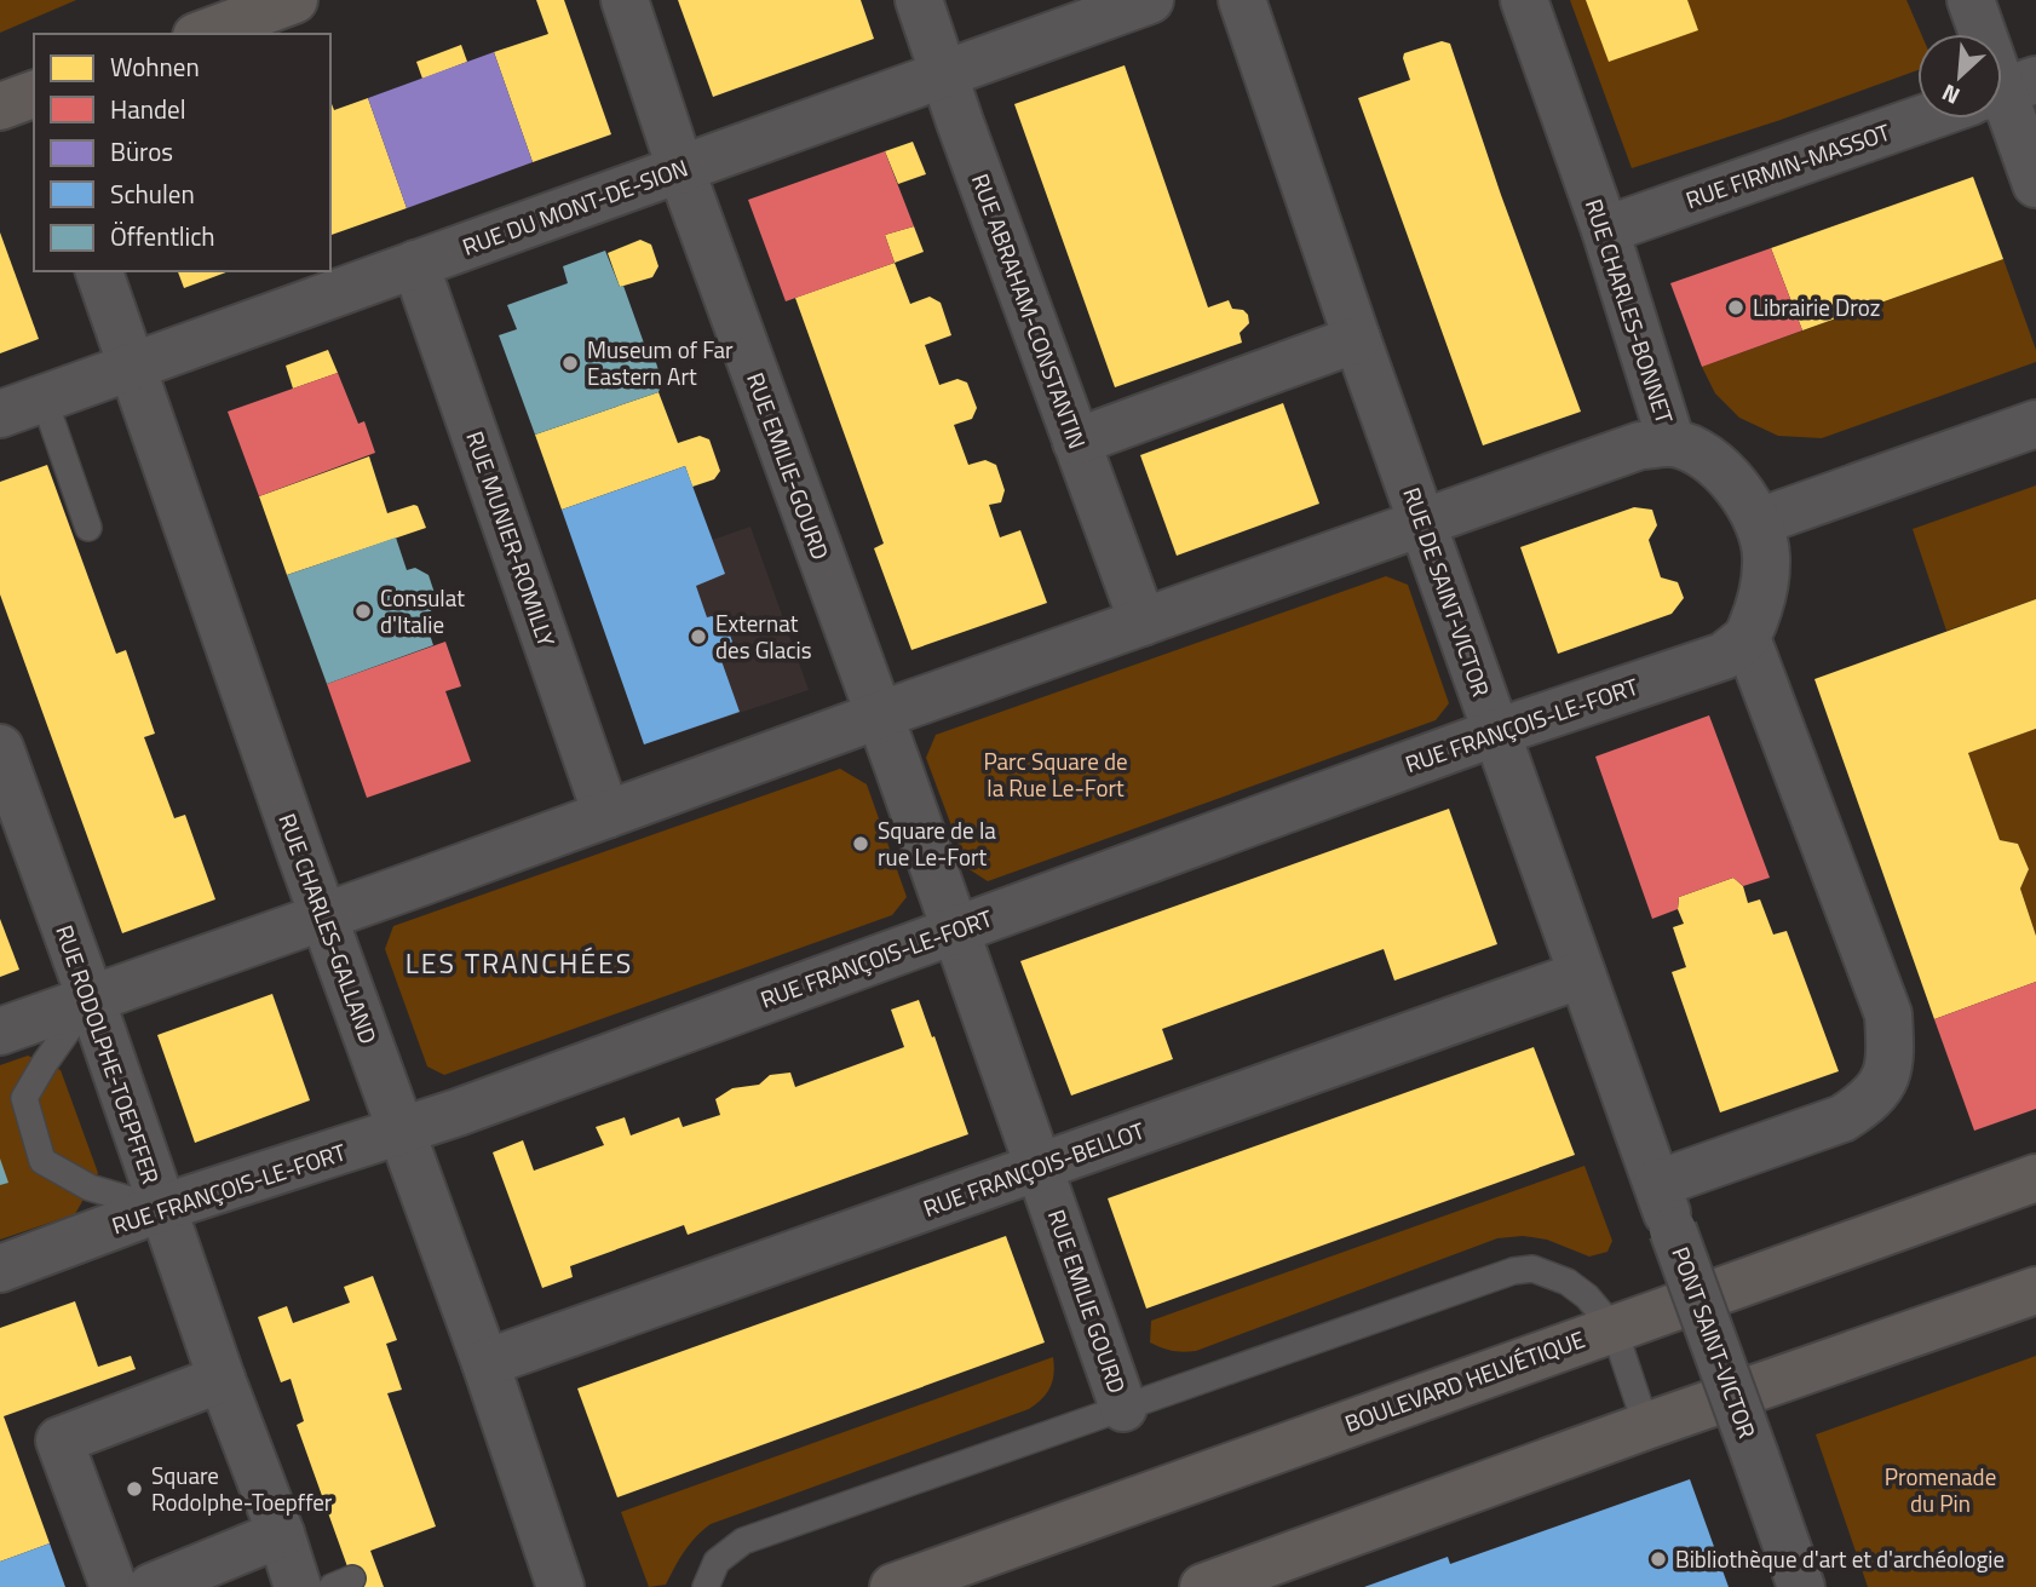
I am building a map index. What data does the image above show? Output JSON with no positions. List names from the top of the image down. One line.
{"streets":{"main road":["BOULEVARD HELVÉTIQUE"],"street":["RUE FIRMIN-MASSOT","RUE DU MONT-DE-SION","RUE ABRAHAM-CONSTANTIN","RUE CHARLES-BONNET","RUE EMILIE-GOURD","RUE MUNIER-ROMILLY","RUE DE SAINT-VICTOR","RUE FRANÇOIS-LE-FORT","RUE CHARLES-GALLAND","RUE RODOLPHE-TOEPFFER","RUE FRANÇOIS-BELLOT","RUE EMILIE GOURD","PONT SAINT-VICTOR"]},"crossings":[["RUE FIRMIN-MASSOT","RUE CHARLES-BONNET"],["RUE DU MONT-DE-SION","RUE ABRAHAM-CONSTANTIN"],["RUE DU MONT-DE-SION","RUE EMILIE-GOURD"],["RUE DU MONT-DE-SION","RUE MUNIER-ROMILLY"],["RUE DU MONT-DE-SION","RUE CHARLES-GALLAND"],["RUE CHARLES-BONNET","RUE FRANÇOIS-LE-FORT"],["RUE EMILIE-GOURD","RUE EMILIE GOURD"],["RUE DE SAINT-VICTOR","RUE FRANÇOIS-LE-FORT"],["RUE DE SAINT-VICTOR","RUE FRANÇOIS-BELLOT"],["RUE DE SAINT-VICTOR","PONT SAINT-VICTOR"],["RUE FRANÇOIS-LE-FORT","RUE CHARLES-GALLAND"],["RUE FRANÇOIS-LE-FORT","RUE RODOLPHE-TOEPFFER"],["RUE FRANÇOIS-LE-FORT","RUE EMILIE GOURD"],["RUE CHARLES-GALLAND","RUE FRANÇOIS-BELLOT"],["RUE FRANÇOIS-BELLOT","RUE EMILIE GOURD"]],"districts":["LES TRANCHÉES"],"parks":["Parc Square de la Rue Le-Fort","Promenade du Pin"],"places":["Librairie Droz","Museum of Far Eastern Art","Consulat d'Italie","Externat des Glacis","Square de la rue Le-Fort","Square Rodolphe-Toepffer","Bibliothèque d'art et d'archéologie"],"legend":["Wohnen","Handel","Büros","Schulen","Öffentlich"],"north":"bottom left"}
